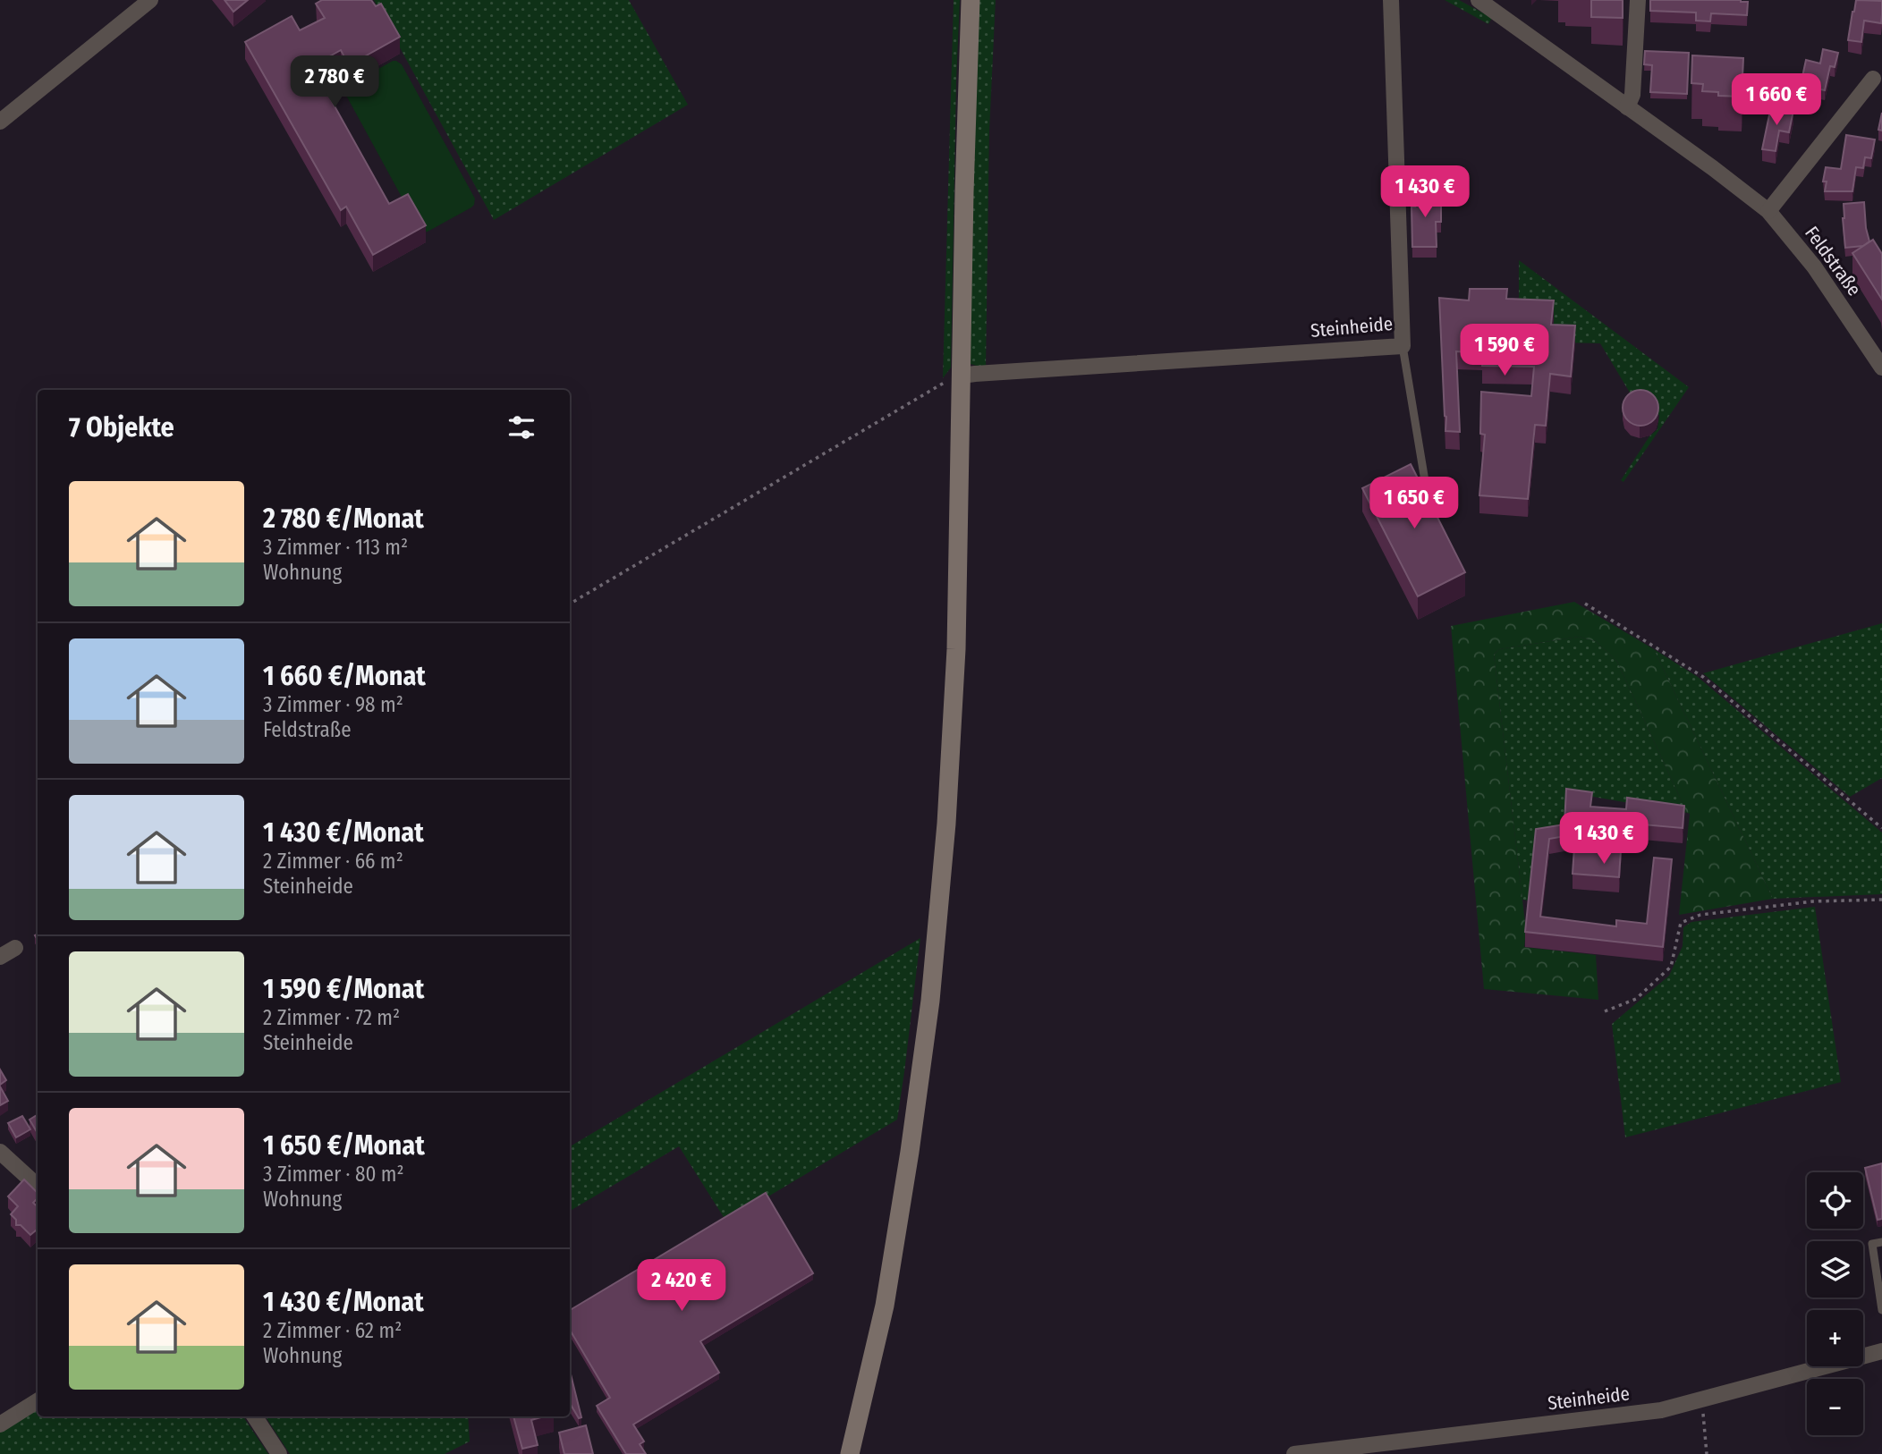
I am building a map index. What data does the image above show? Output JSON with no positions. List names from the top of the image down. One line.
{"streets":{"street":["Feldstraße","Steinheide"]},"page":{"price":["2 780 €","1 660 €","1 430 €","1 590 €","1 650 €","1 430 €","2 420 €"],"heading":"7 Objekte","list":[{"name":"2 780 €/Monat","note":"3 Zimmer · 113 m² · Wohnung"},{"name":"1 660 €/Monat","note":"3 Zimmer · 98 m² · Feldstraße"},{"name":"1 430 €/Monat","note":"2 Zimmer · 66 m² · Steinheide"},{"name":"1 590 €/Monat","note":"2 Zimmer · 72 m² · Steinheide"},{"name":"1 650 €/Monat","note":"3 Zimmer · 80 m² · Wohnung"},{"name":"1 430 €/Monat","note":"2 Zimmer · 62 m² · Wohnung"}],"map_buttons":["+","−"]}}
